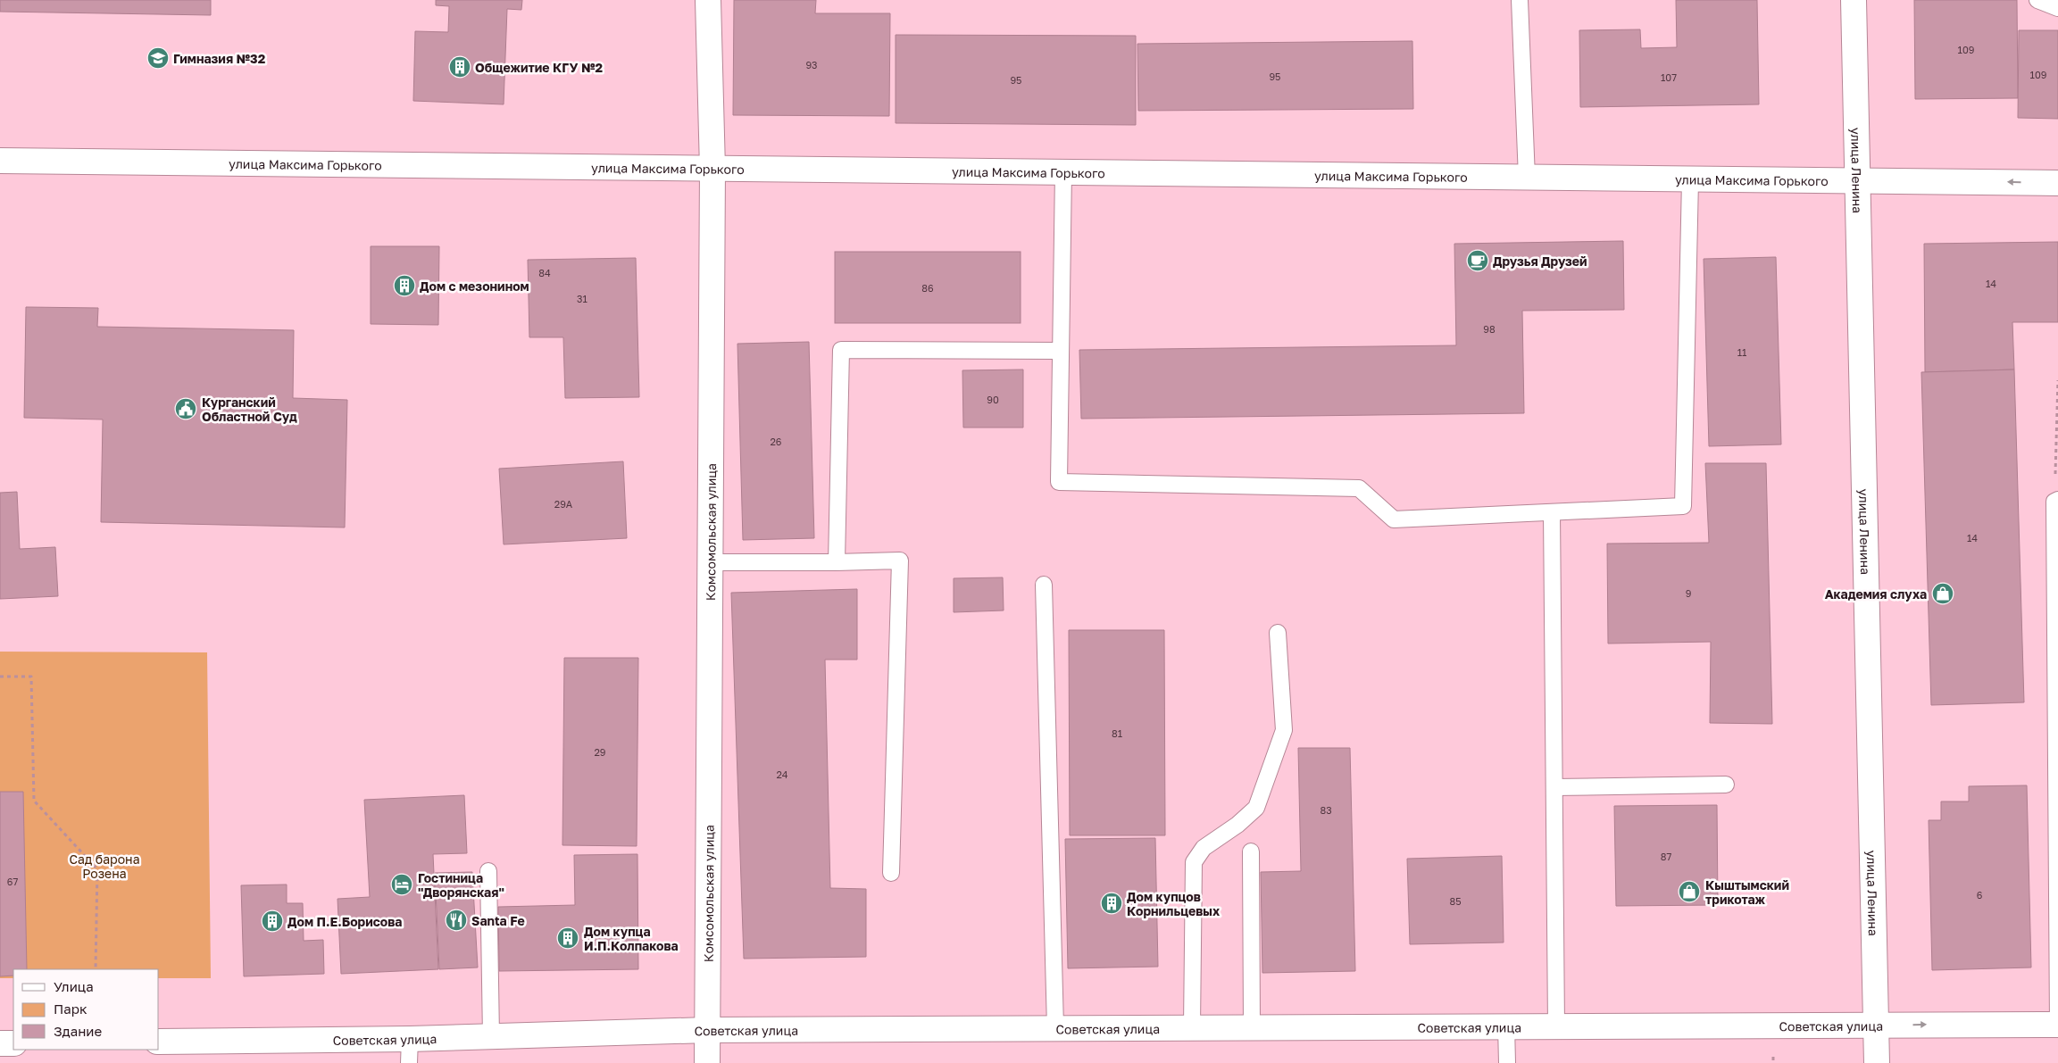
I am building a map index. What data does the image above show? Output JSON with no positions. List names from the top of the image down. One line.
{"streets":{"street":["улица Максима Горького","улица Ленина","Комсомольская улица","Советская улица"]},"crossings":[["улица Максима Горького","улица Ленина"],["улица Максима Горького","Комсомольская улица"],["улица Ленина","Советская улица"],["Комсомольская улица","Советская улица"]],"parks":["Сад барона Розена"],"places":{"school or university":["Гимназия №32"],"building":["Общежитие КГУ №2","Дом с мезонином","Дом купцов Корнильцевых","Дом П.Е.Борисова","Дом купца И.П.Колпакова"],"cafe":["Друзья Друзей"],"public building":["Курганский Областной Суд"],"shop":["Академия слуха","Кыштымский трикотаж"],"hotel":["Гостиница \"Дворянская\""],"restaurant":["Santa Fe"]},"house_numbers":["109","93","109","95","107","95","84","14","86","31","98","11","90","26","29А","14","9","81","29","24","83","87","67","6","85"],"legend":["Улица","Парк","Здание"]}
